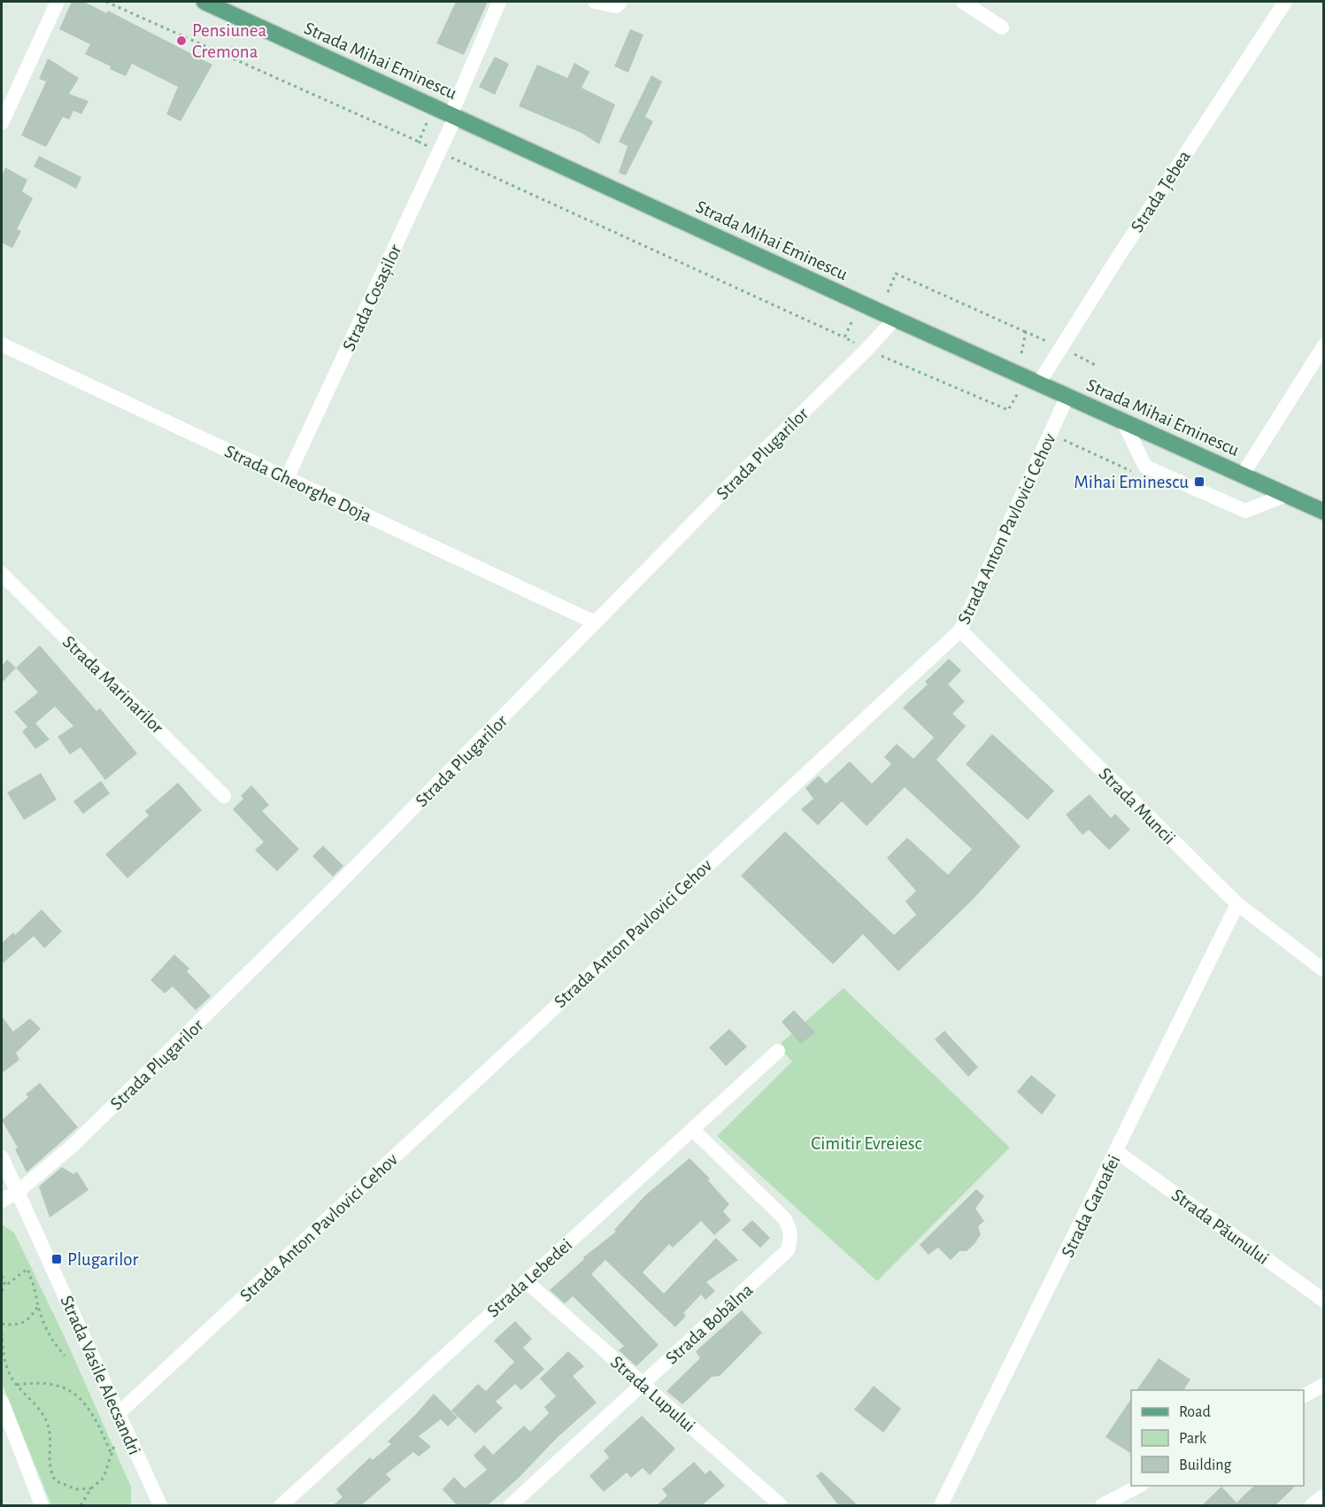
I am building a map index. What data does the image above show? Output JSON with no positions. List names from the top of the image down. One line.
{"streets":{"main road":["Strada Mihai Eminescu"],"street":["Strada Țebea","Strada Cosașilor","Strada Plugarilor","Strada Gheorghe Doja","Strada Anton Pavlovici Cehov","Strada Marinarilor","Strada Muncii","Strada Garoafei","Strada Păunului","Strada Lebedei","Strada Bobâlna","Strada Vasile Alecsandri","Strada Lupului"]},"crossings":[["Strada Mihai Eminescu","Strada Țebea"],["Strada Mihai Eminescu","Strada Cosașilor"],["Strada Mihai Eminescu","Strada Plugarilor"],["Strada Mihai Eminescu","Strada Anton Pavlovici Cehov"],["Strada Cosașilor","Strada Gheorghe Doja"],["Strada Plugarilor","Strada Gheorghe Doja"],["Strada Plugarilor","Strada Vasile Alecsandri"],["Strada Anton Pavlovici Cehov","Strada Muncii"],["Strada Anton Pavlovici Cehov","Strada Vasile Alecsandri"],["Strada Muncii","Strada Garoafei"],["Strada Garoafei","Strada Păunului"],["Strada Lebedei","Strada Bobâlna"],["Strada Lebedei","Strada Lupului"],["Strada Bobâlna","Strada Lupului"]],"parks":["Cimitir Evreiesc"],"places":{"other":["Pensiunea Cremona"],"transit":["Mihai Eminescu","Plugarilor"]},"legend":["Road","Park","Building"]}
